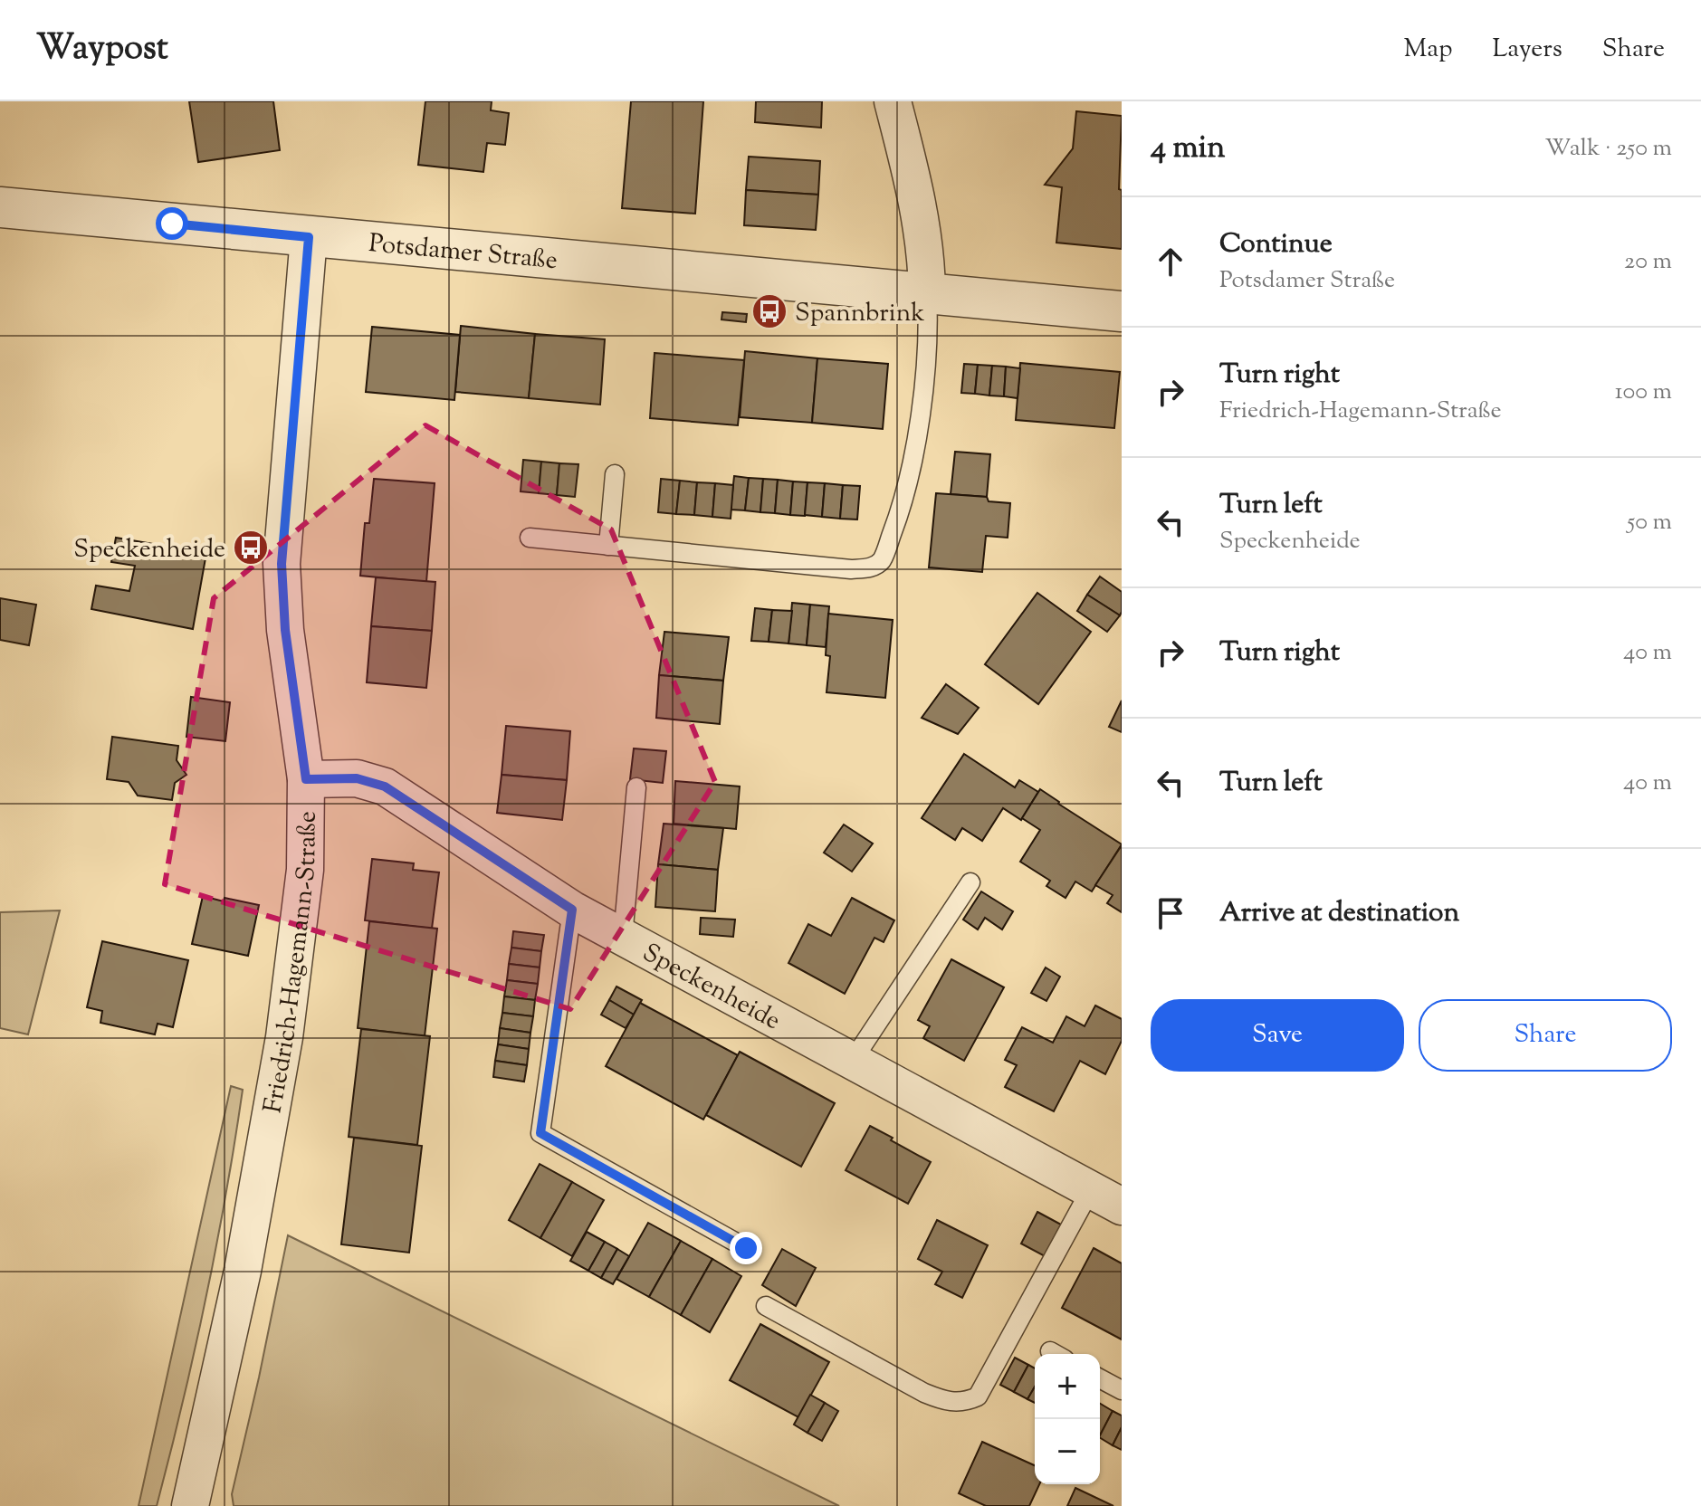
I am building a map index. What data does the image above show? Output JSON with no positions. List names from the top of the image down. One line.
{"streets":{"street":["Potsdamer Straße","Friedrich-Hagemann-Straße","Speckenheide"]},"crossings":[["Potsdamer Straße","Friedrich-Hagemann-Straße"],["Friedrich-Hagemann-Straße","Speckenheide"]],"places":{"bus stop":["Spannbrink","Speckenheide"]},"page":{"header":"Waypost","nav":["Map","Layers","Share"],"heading":["4 min","Walk · 250 m"],"list":[["Continue","Potsdamer Straße","20 m"],["Turn right","Friedrich-Hagemann-Straße","100 m"],["Turn left","Speckenheide","50 m"],["Turn right","40 m"],["Turn left","40 m"],"Arrive at destination"],"buttons":["Save","Share"],"map_buttons":["+","−"]}}
